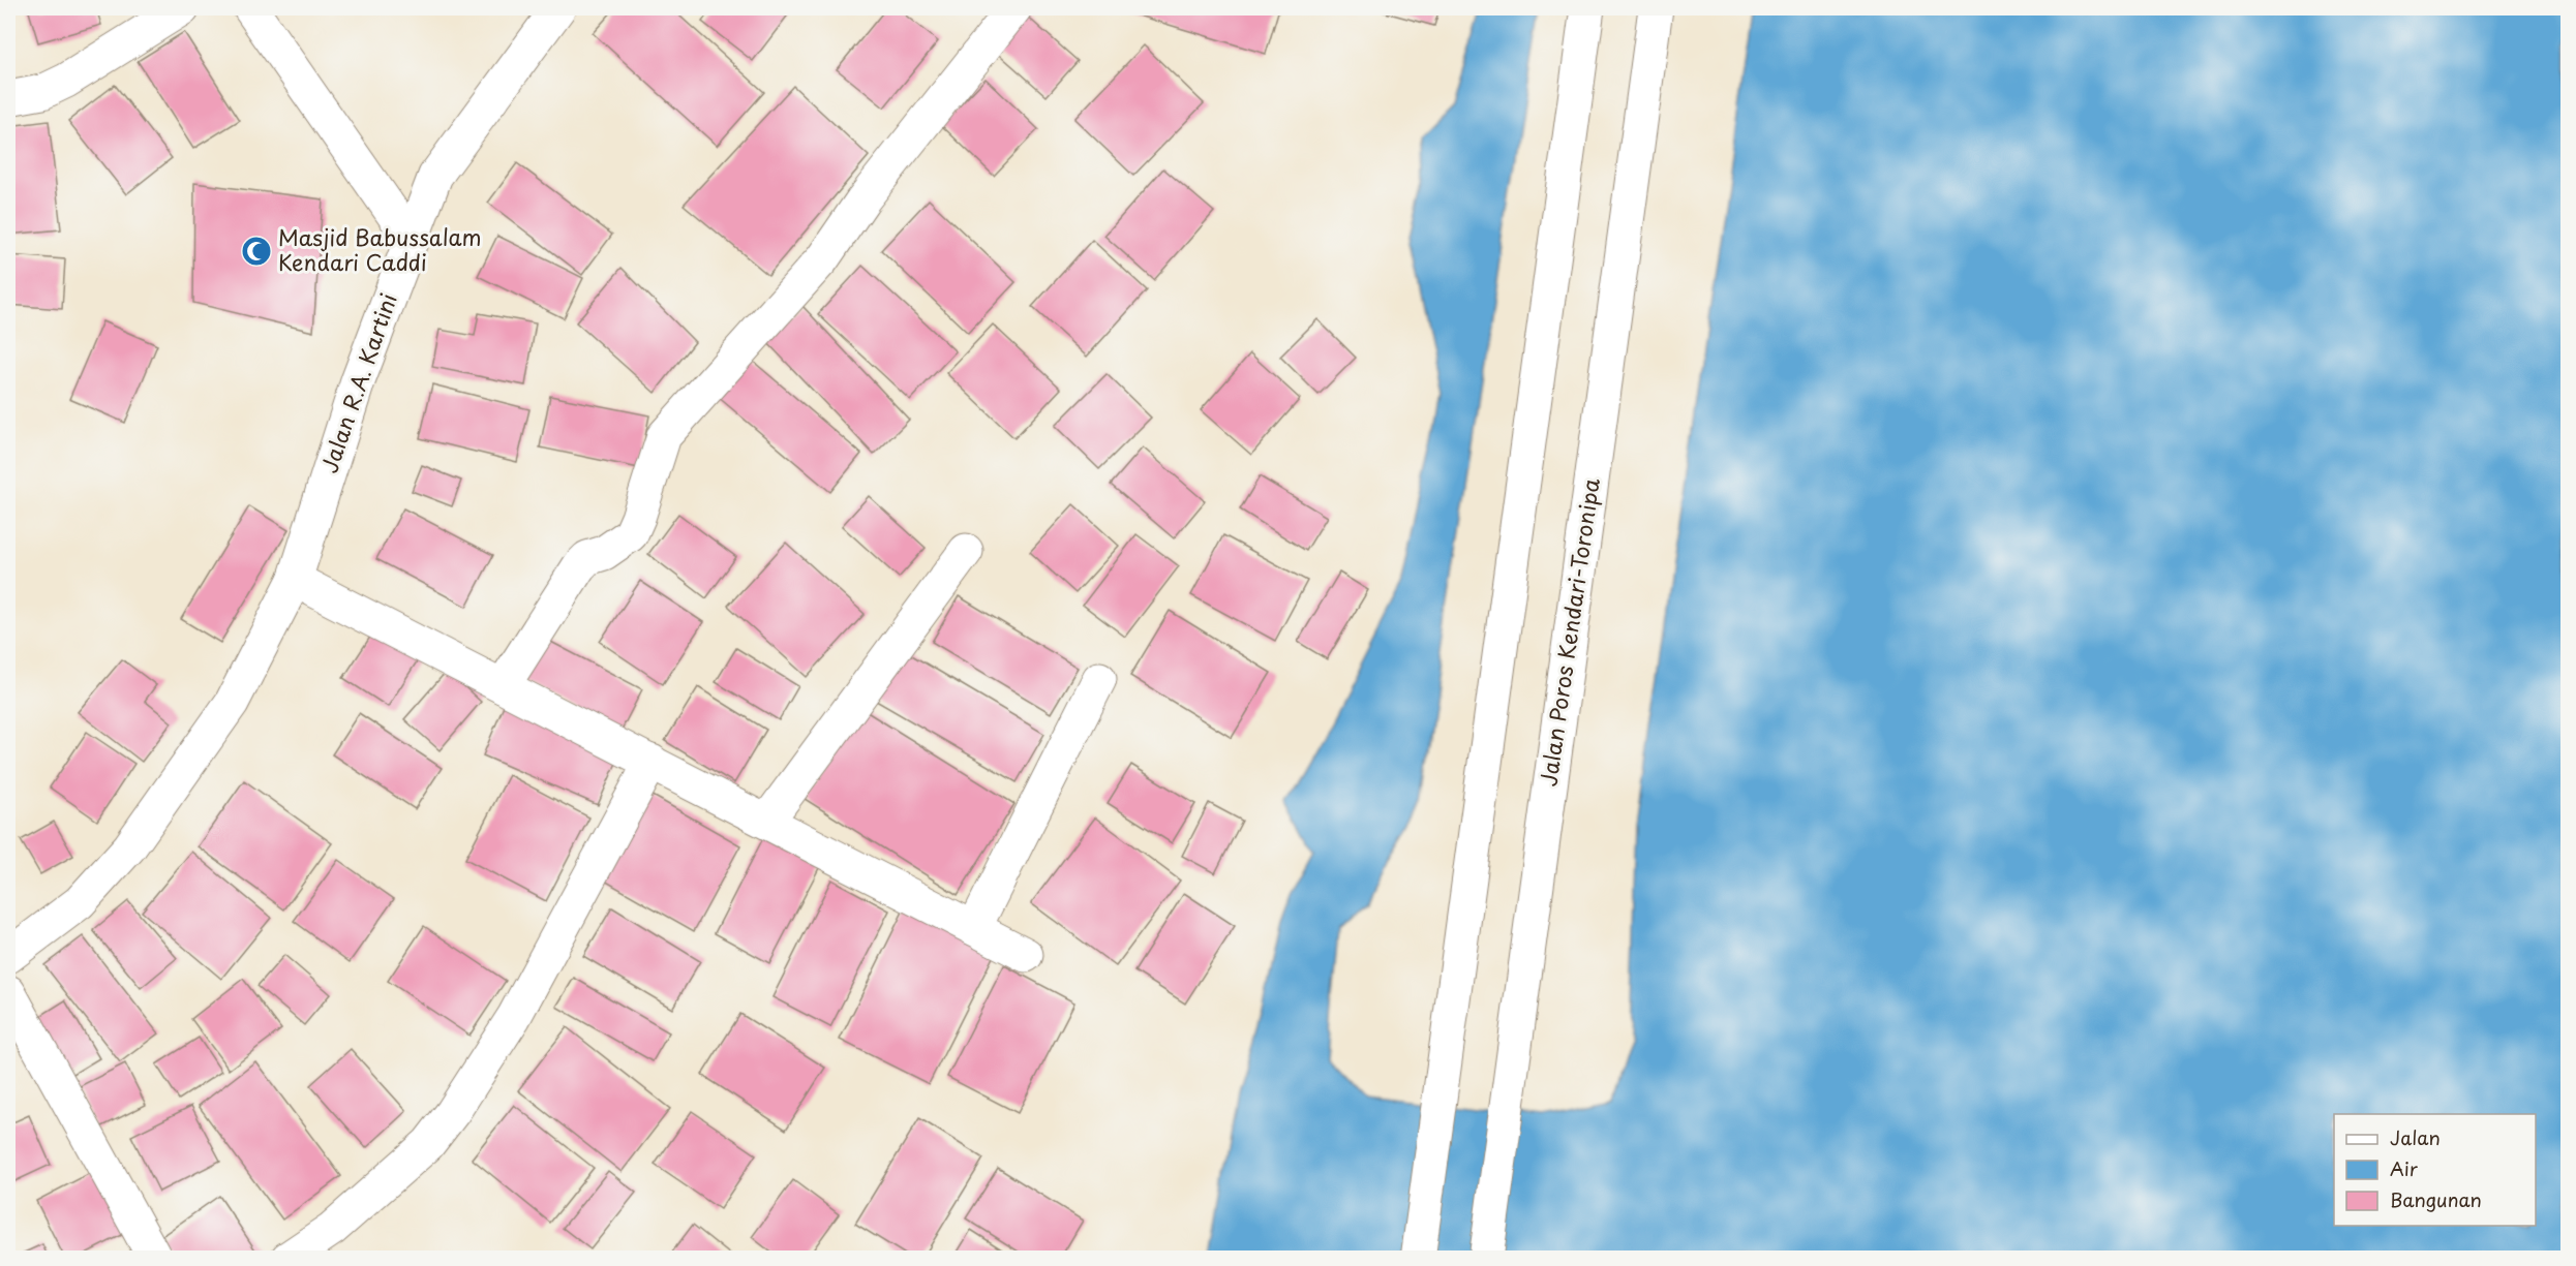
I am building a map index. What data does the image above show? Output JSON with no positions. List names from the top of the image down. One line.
{"streets":{"street":["Jalan R.A. Kartini","Jalan Poros Kendari-Toronipa"]},"places":{"mosque":["Masjid Babussalam Kendari Caddi"]},"legend":["Jalan","Air","Bangunan"]}
